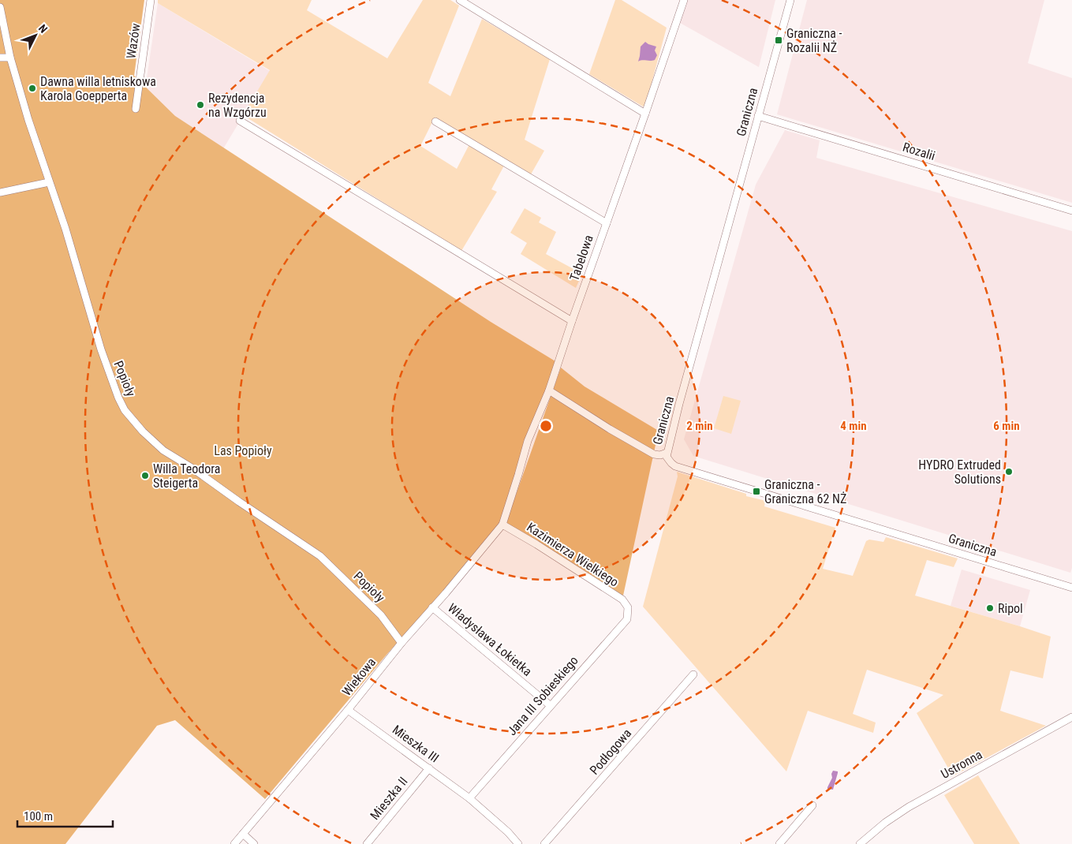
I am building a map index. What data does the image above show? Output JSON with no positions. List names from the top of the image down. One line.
{"streets":{"street":["Wazów","Graniczna","Rozalii","Tabelowa","Popioły","Kazimierza Wielkiego","Władysława Łokietka","Wiekowa","Jana III Sobieskiego","Mieszka III","Podłogowa","Ustronna","Mieszka II"]},"crossings":[["Graniczna","Rozalii"],["Tabelowa","Kazimierza Wielkiego"],["Tabelowa","Wiekowa"],["Popioły","Wiekowa"],["Kazimierza Wielkiego","Wiekowa"],["Kazimierza Wielkiego","Jana III Sobieskiego"],["Władysława Łokietka","Wiekowa"],["Władysława Łokietka","Jana III Sobieskiego"],["Wiekowa","Mieszka III"],["Jana III Sobieskiego","Mieszka III"],["Mieszka III","Mieszka II"]],"parks":["Las Popioły"],"places":{"transit":["Graniczna - Rozalii NŻ","Graniczna - Graniczna 62 NŻ"],"other":["Dawna willa letniskowa Karola Goepperta","Rezydencja na Wzgórzu","HYDRO Extruded Solutions","Willa Teodora Steigerta","Ripol"]},"scale_bar":"100 m","north":"top right","rings":["2 min","4 min","6 min"]}
